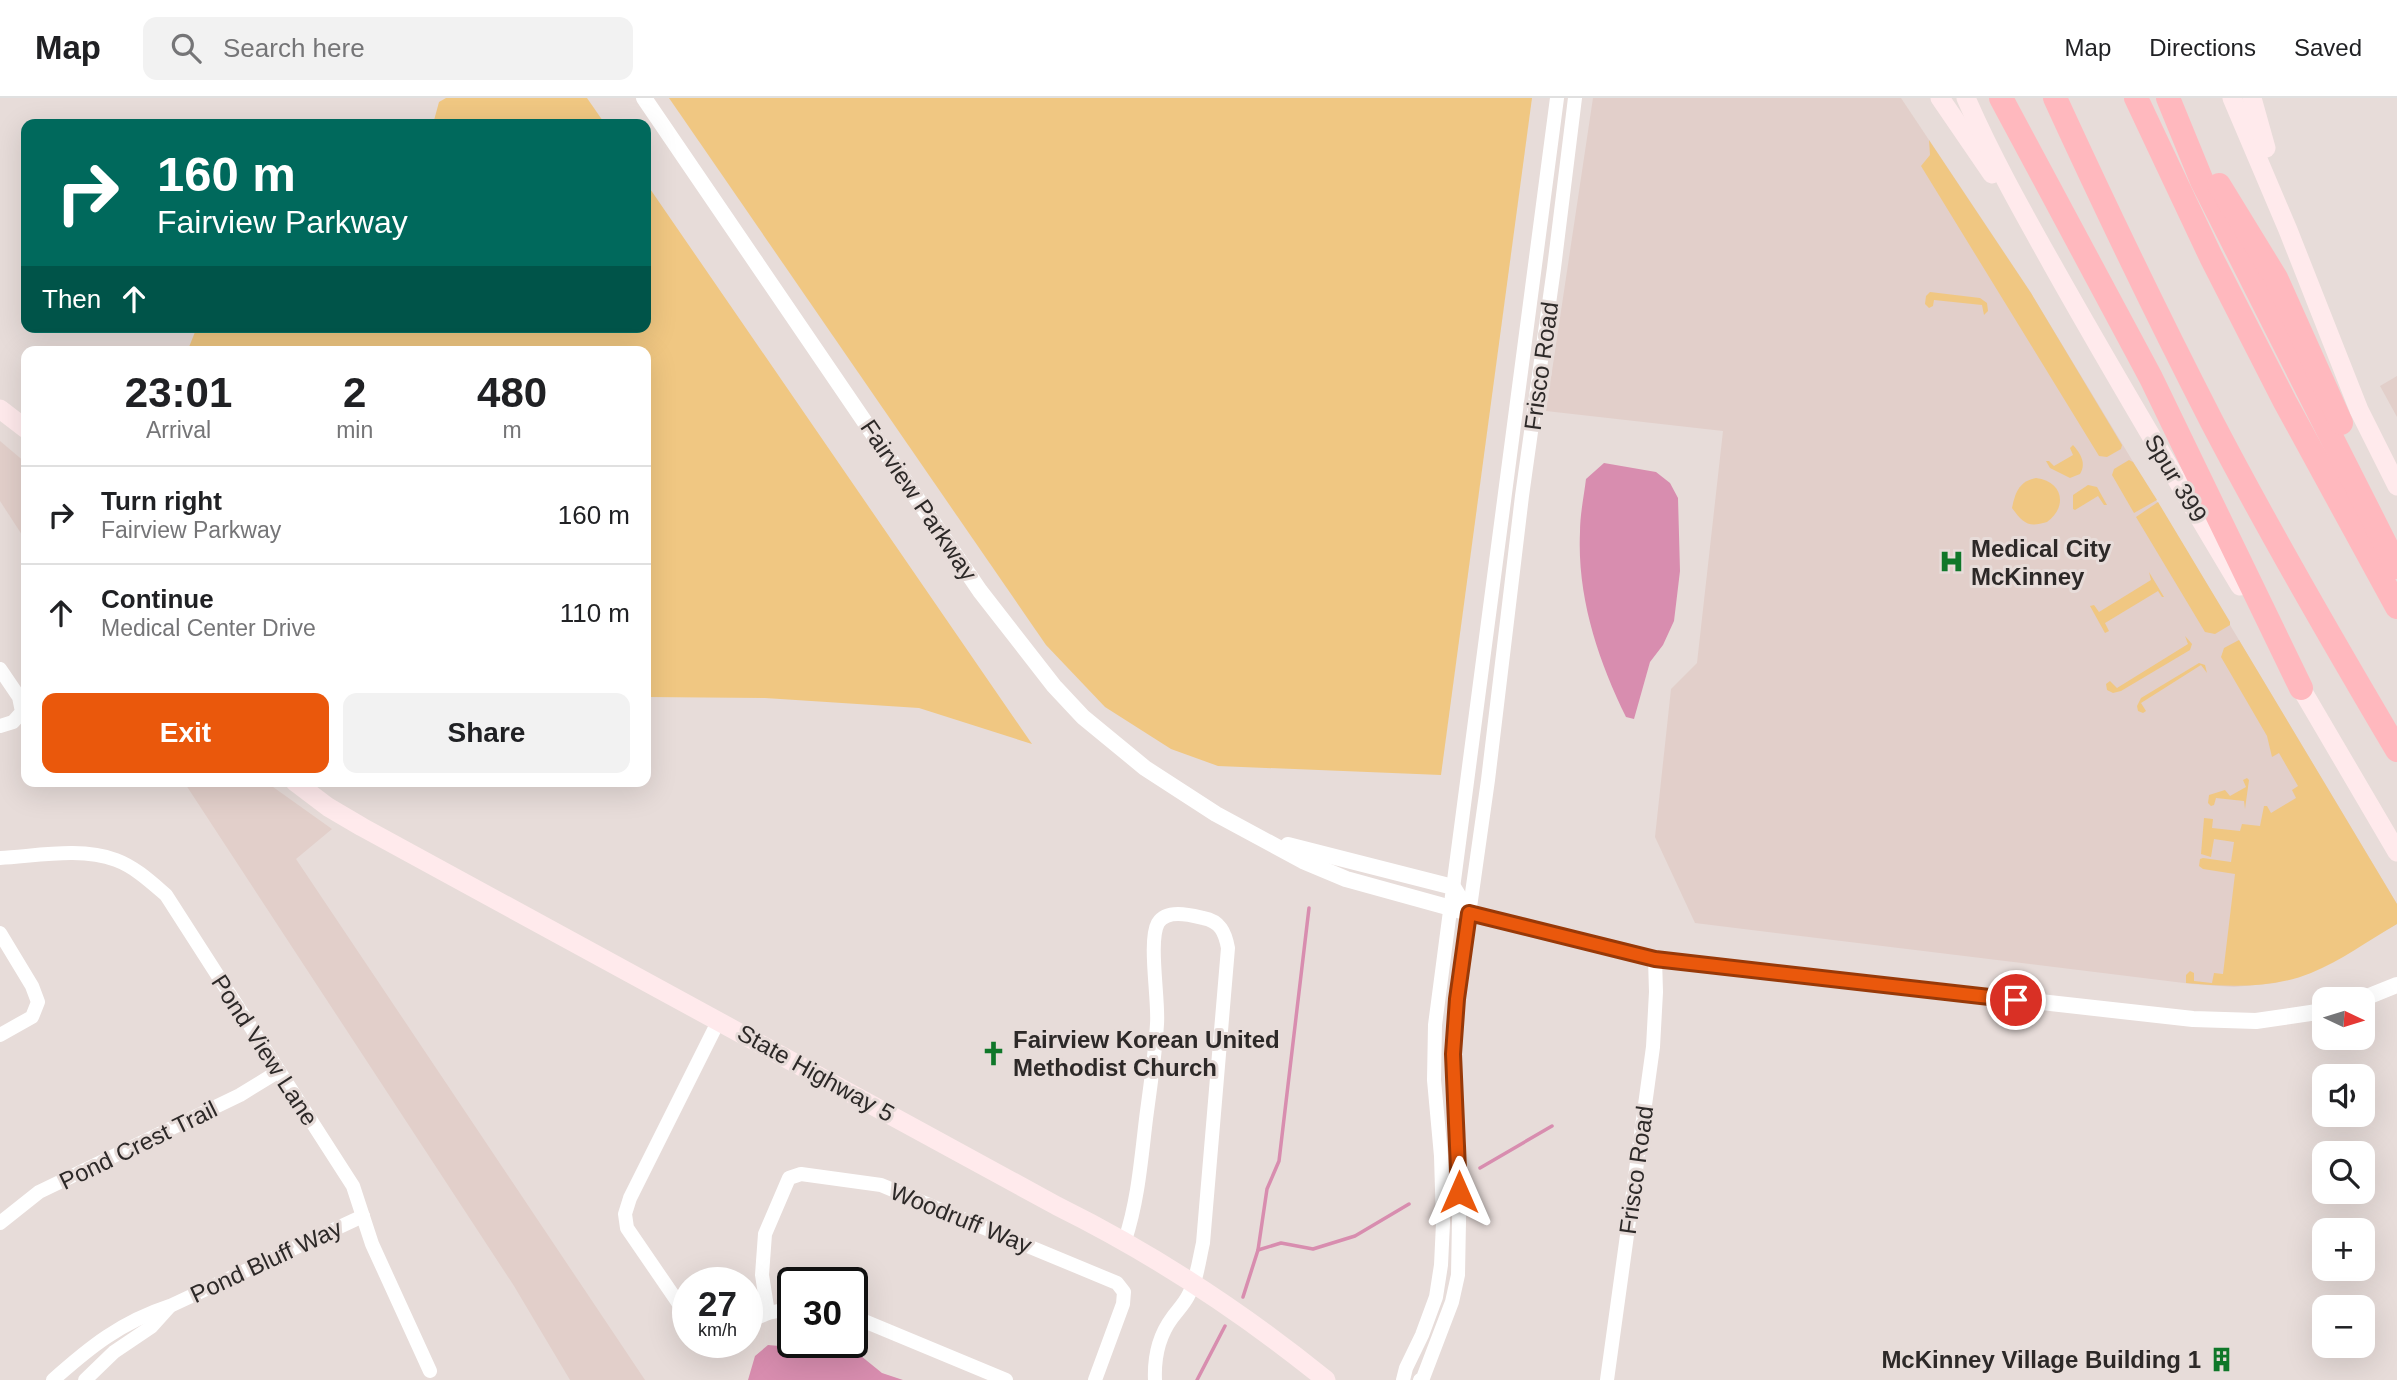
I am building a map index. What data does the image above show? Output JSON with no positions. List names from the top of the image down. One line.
{"streets":{"main road":["Spur 399","State Highway 5"],"street":["Frisco Road","Fairview Parkway","Pond View Lane","Pond Crest Trail","Woodruff Way","Pond Bluff Way"]},"crossings":[["Frisco Road","Fairview Parkway"],["Pond View Lane","Pond Crest Trail"],["Pond View Lane","Pond Bluff Way"]],"places":{"hospital":["Medical City McKinney"],"church":["Fairview Korean United Methodist Church"],"building":["McKinney Village Building 1"]},"north":"right","page":{"header":"Map","search":"Search here","nav":["Map","Directions","Saved"],"turn":["160 m","Fairview Parkway"],"then":"Then","eta":["23:01","Arrival","2","min","480","m"],"list":[{"name":"Turn right","note":"Fairview Parkway","value":"160 m"},{"name":"Continue","note":"Medical Center Drive","value":"110 m"}],"buttons":["Exit","Share"],"map_buttons":["+","−"],"speed":"27 km/h","limit":"30"}}
